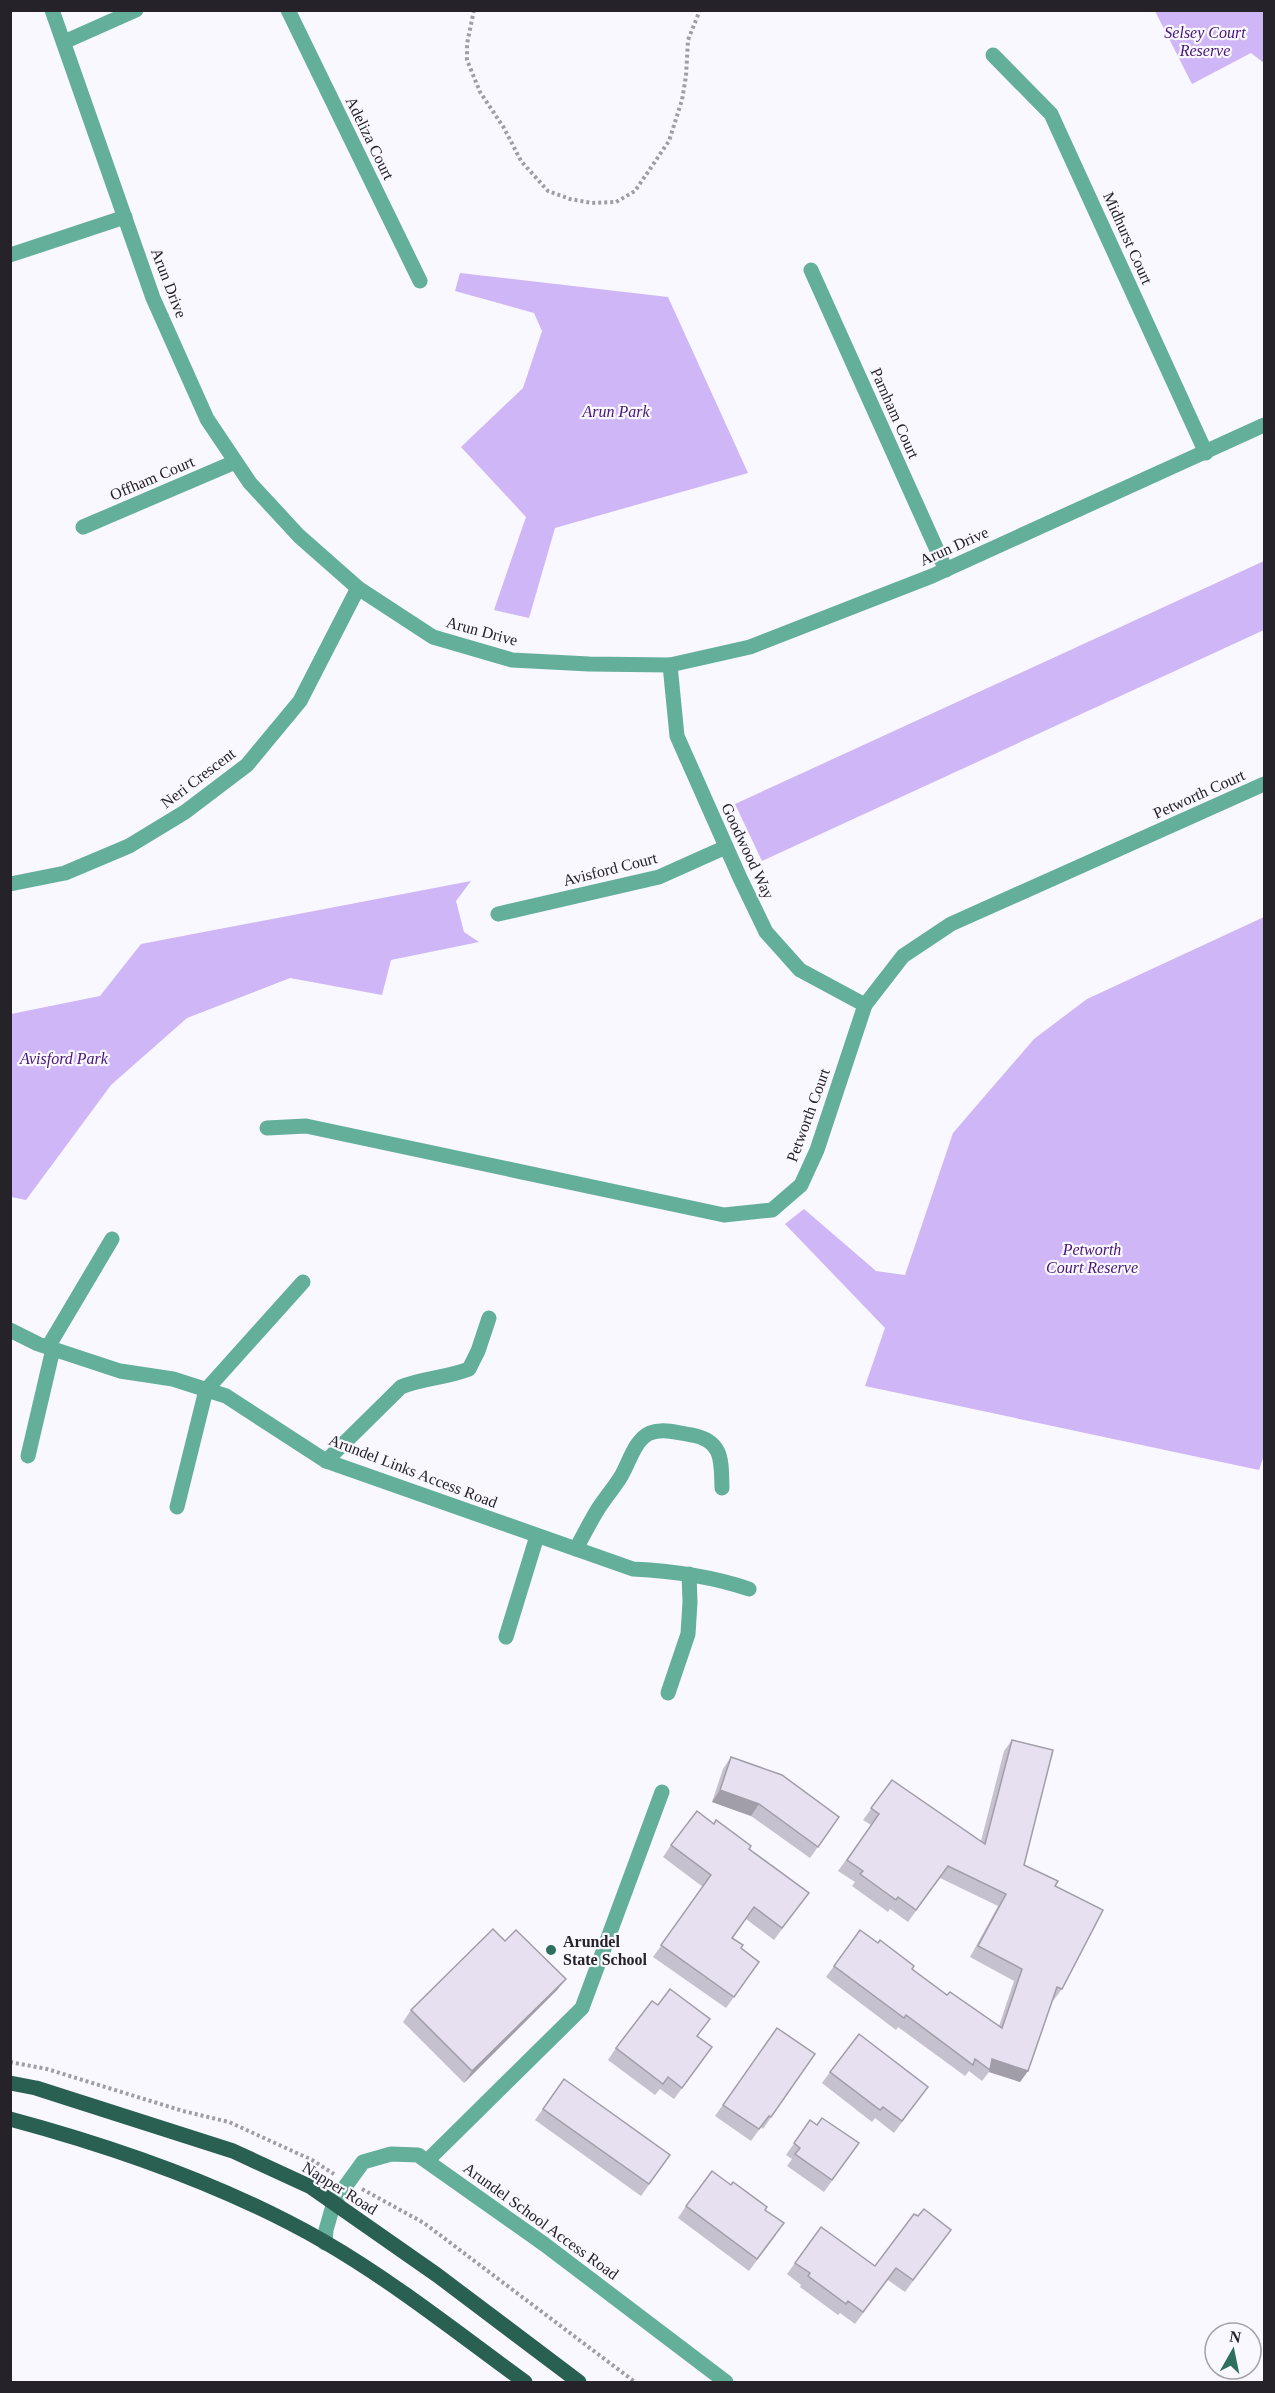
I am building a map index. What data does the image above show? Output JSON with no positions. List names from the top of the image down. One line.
{"streets":{"main road":["Napper Road"],"street":["Adeliza Court","Midhurst Court","Arun Drive","Parnham Court","Offham Court","Neri Crescent","Petworth Court","Goodwood Way","Avisford Court","Arundel Links Access Road","Arundel School Access Road"]},"crossings":[["Midhurst Court","Arun Drive"],["Arun Drive","Parnham Court"],["Arun Drive","Offham Court"],["Arun Drive","Neri Crescent"],["Arun Drive","Goodwood Way"],["Petworth Court","Goodwood Way"],["Goodwood Way","Avisford Court"],["Napper Road","Arundel School Access Road"]],"parks":["Selsey Court Reserve","Arun Park","Avisford Park","Petworth Court Reserve"],"places":["Arundel State School"],"north":"top"}
